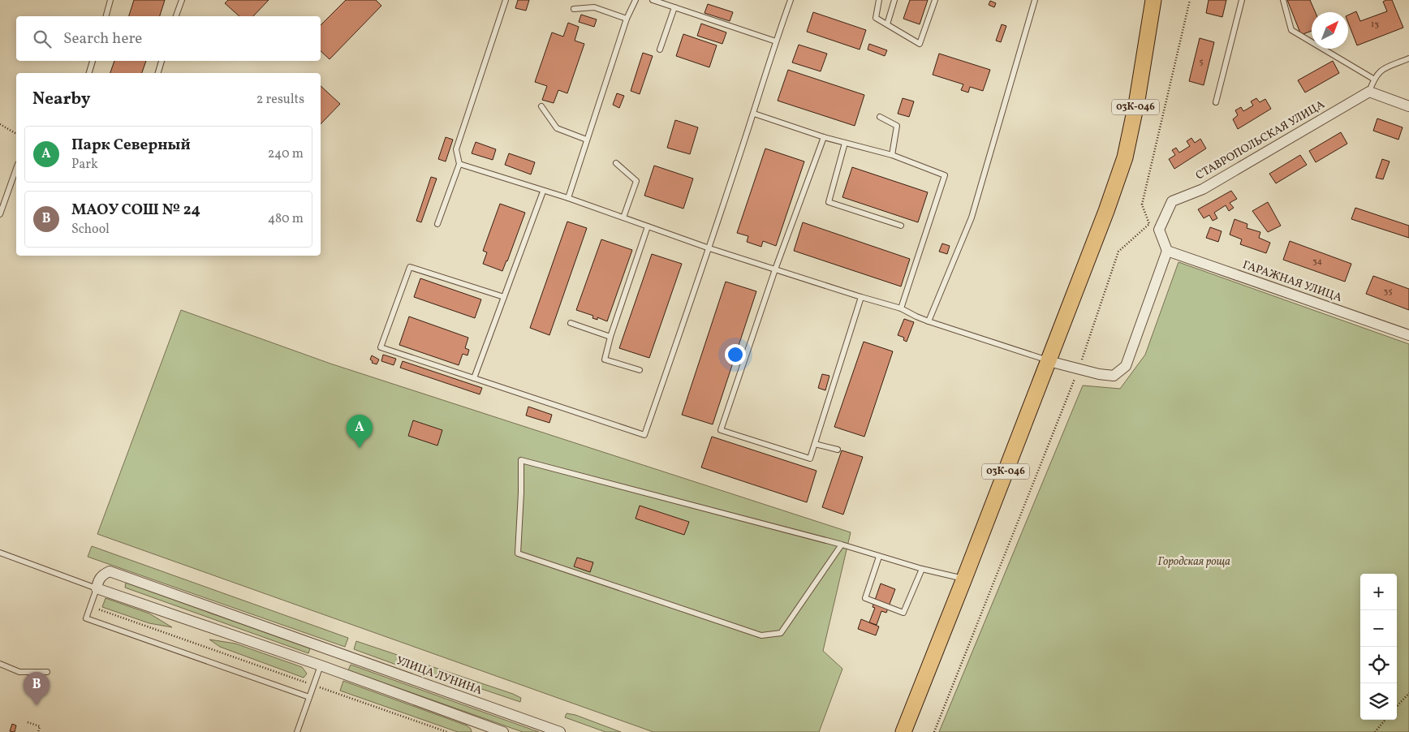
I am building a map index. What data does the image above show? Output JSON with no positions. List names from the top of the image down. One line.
{"streets":{"main road":["03К-046"],"street":["СТАВРОПОЛЬСКАЯ УЛИЦА","ГАРАЖНАЯ УЛИЦА","УЛИЦА ЛУНИНА"]},"crossings":[["СТАВРОПОЛЬСКАЯ УЛИЦА","ГАРАЖНАЯ УЛИЦА"]],"parks":["Городская роща"],"house_numbers":["13","5","34","35"],"north":"top right","page":{"search":"Search here","heading":["Nearby","2 results"],"list":[{"mark":"A","name":"Парк Северный","note":"Park","value":"240 m"},{"mark":"B","name":"МАОУ СОШ № 24","note":"School","value":"480 m"}],"pins":["A","B"],"map_buttons":["+","−"]}}
